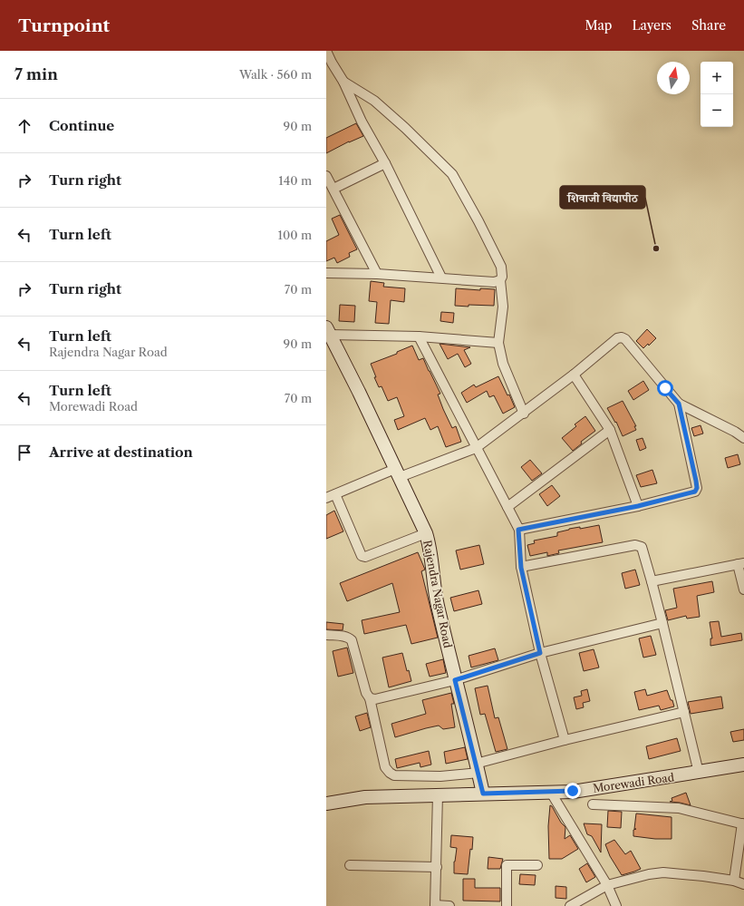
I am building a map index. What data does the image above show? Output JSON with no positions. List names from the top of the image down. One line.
{"streets":{"street":["Rajendra Nagar Road","Morewadi Road"]},"crossings":[["Rajendra Nagar Road","Morewadi Road"]],"places":["शिवाजी विद्यापीठ"],"north":"top","page":{"header":"Turnpoint","nav":["Map","Layers","Share"],"heading":["7 min","Walk · 560 m"],"map_buttons":["+","−"],"list":[["Continue","90 m"],["Turn right","140 m"],["Turn left","100 m"],["Turn right","70 m"],["Turn left","Rajendra Nagar Road","90 m"],["Turn left","Morewadi Road","70 m"],"Arrive at destination"]}}
